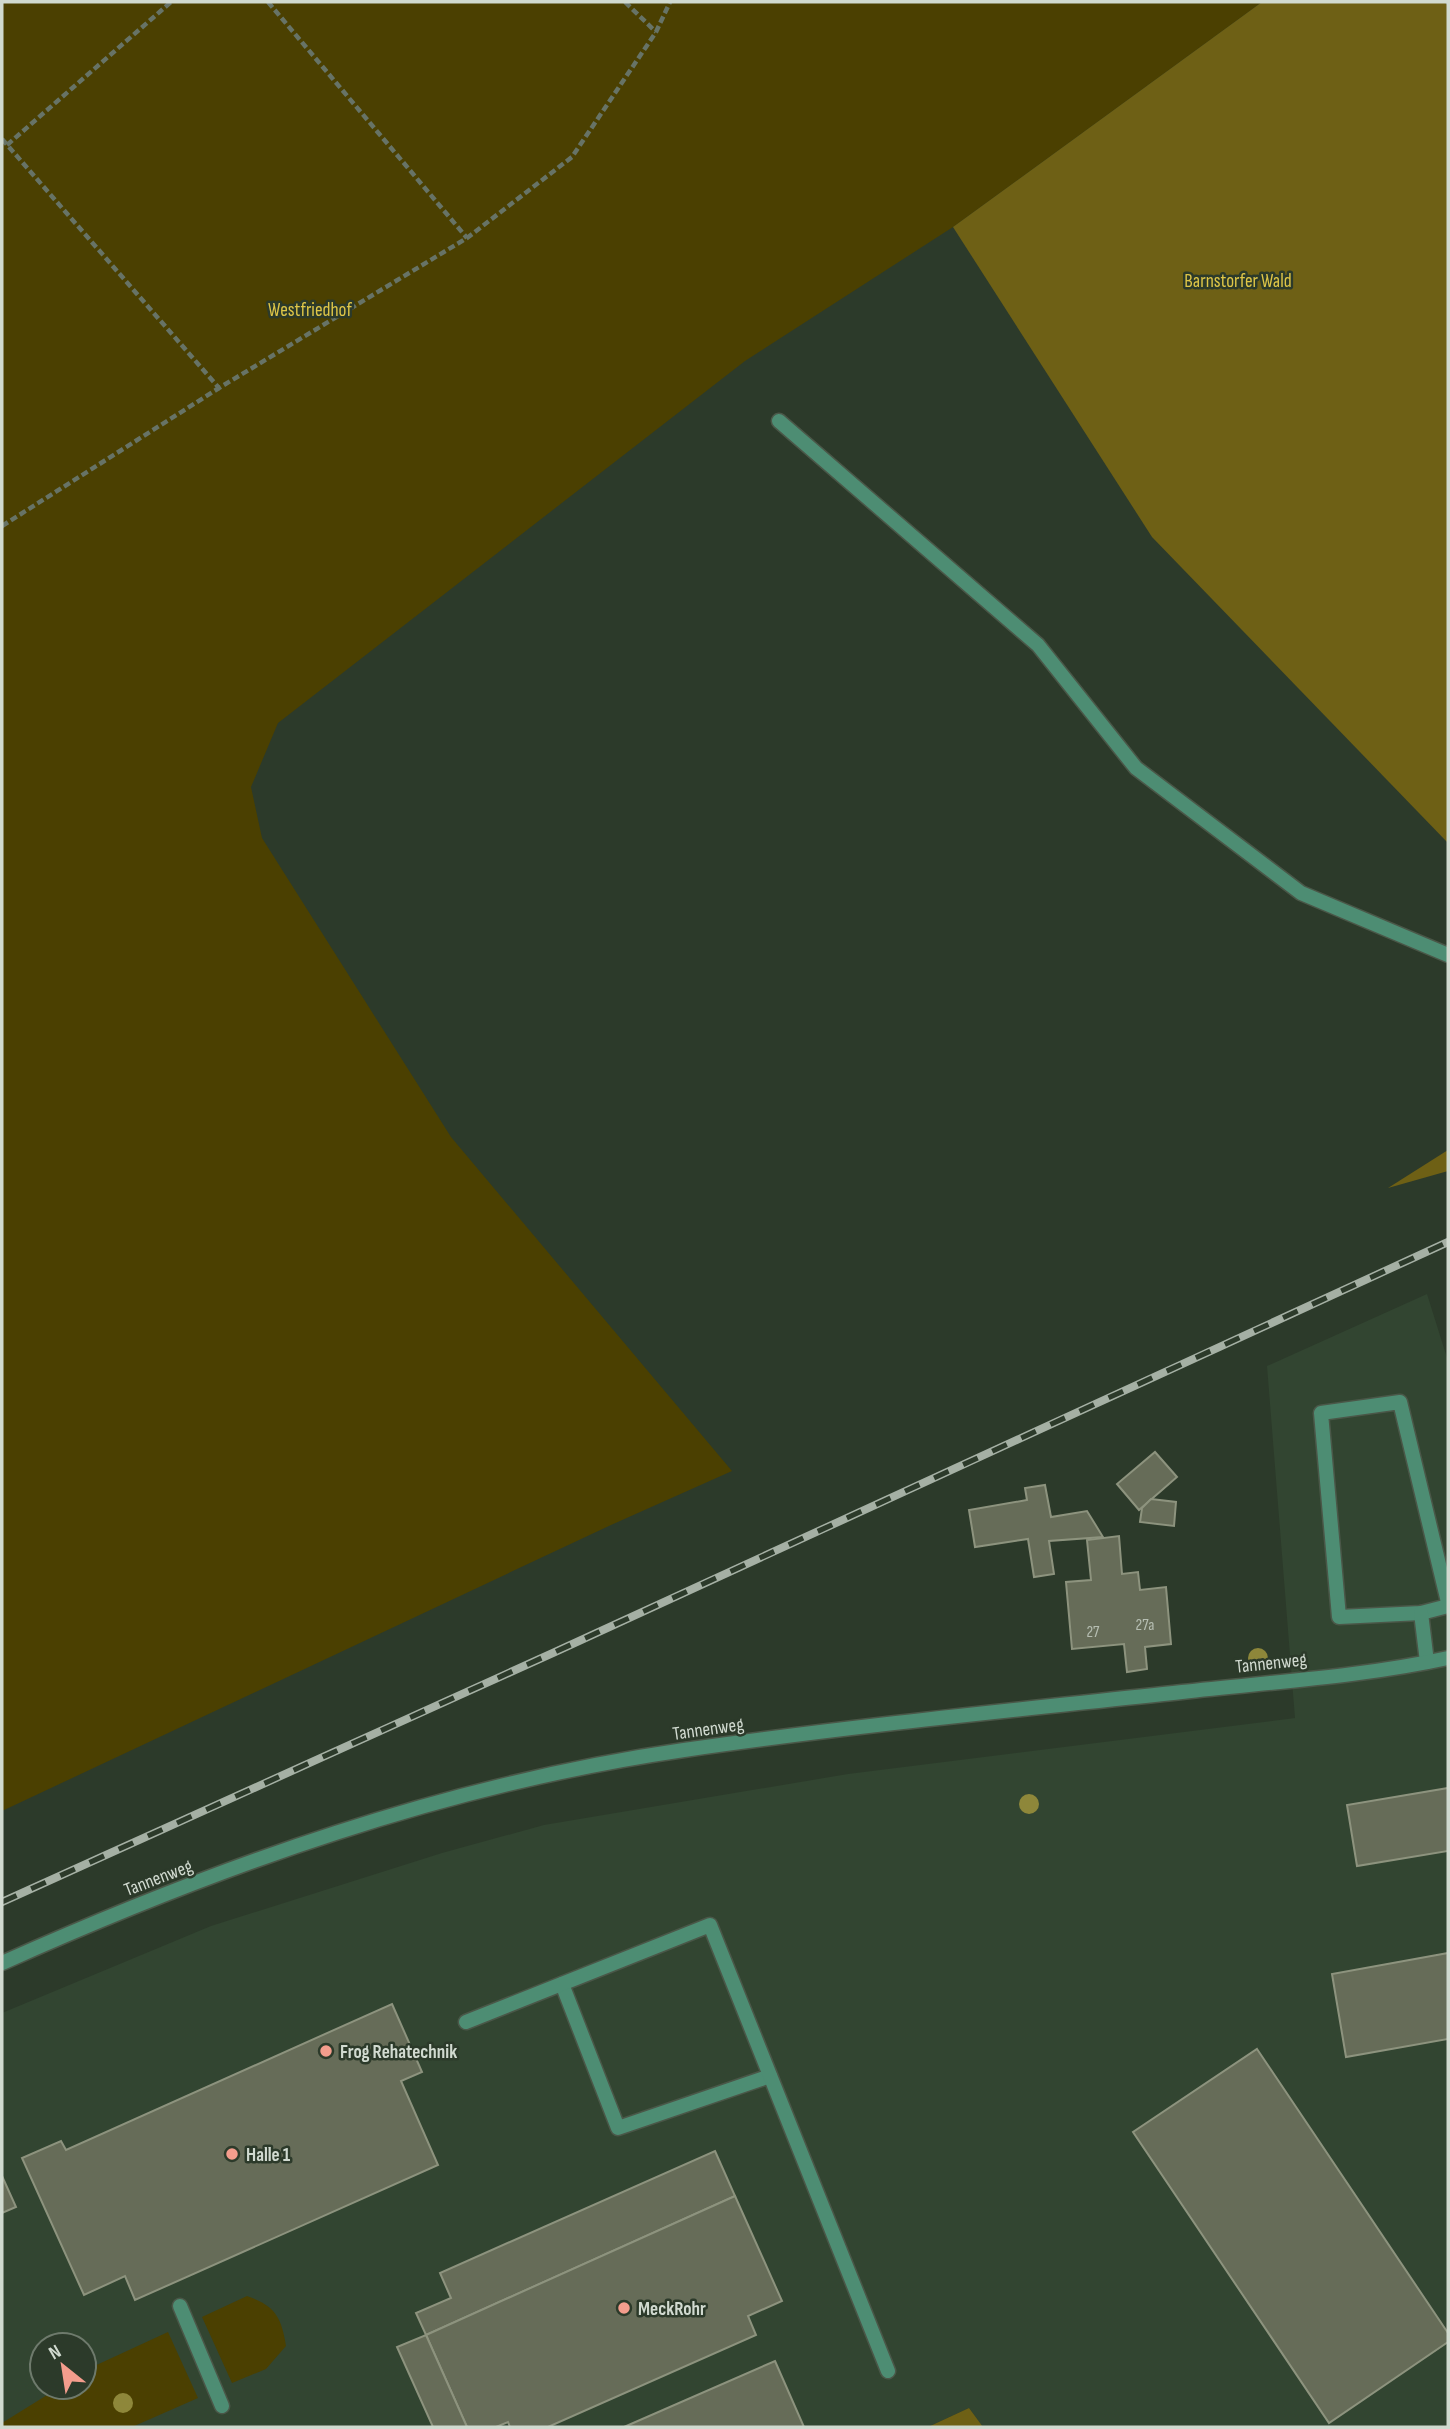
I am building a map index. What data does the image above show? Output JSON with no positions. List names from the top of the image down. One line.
{"streets":{"street":["Tannenweg"]},"parks":["Barnstorfer Wald","Westfriedhof"],"places":["Frog Rehatechnik","Halle 1","MeckRohr"],"house_numbers":["27a","27"],"north":"top left"}
